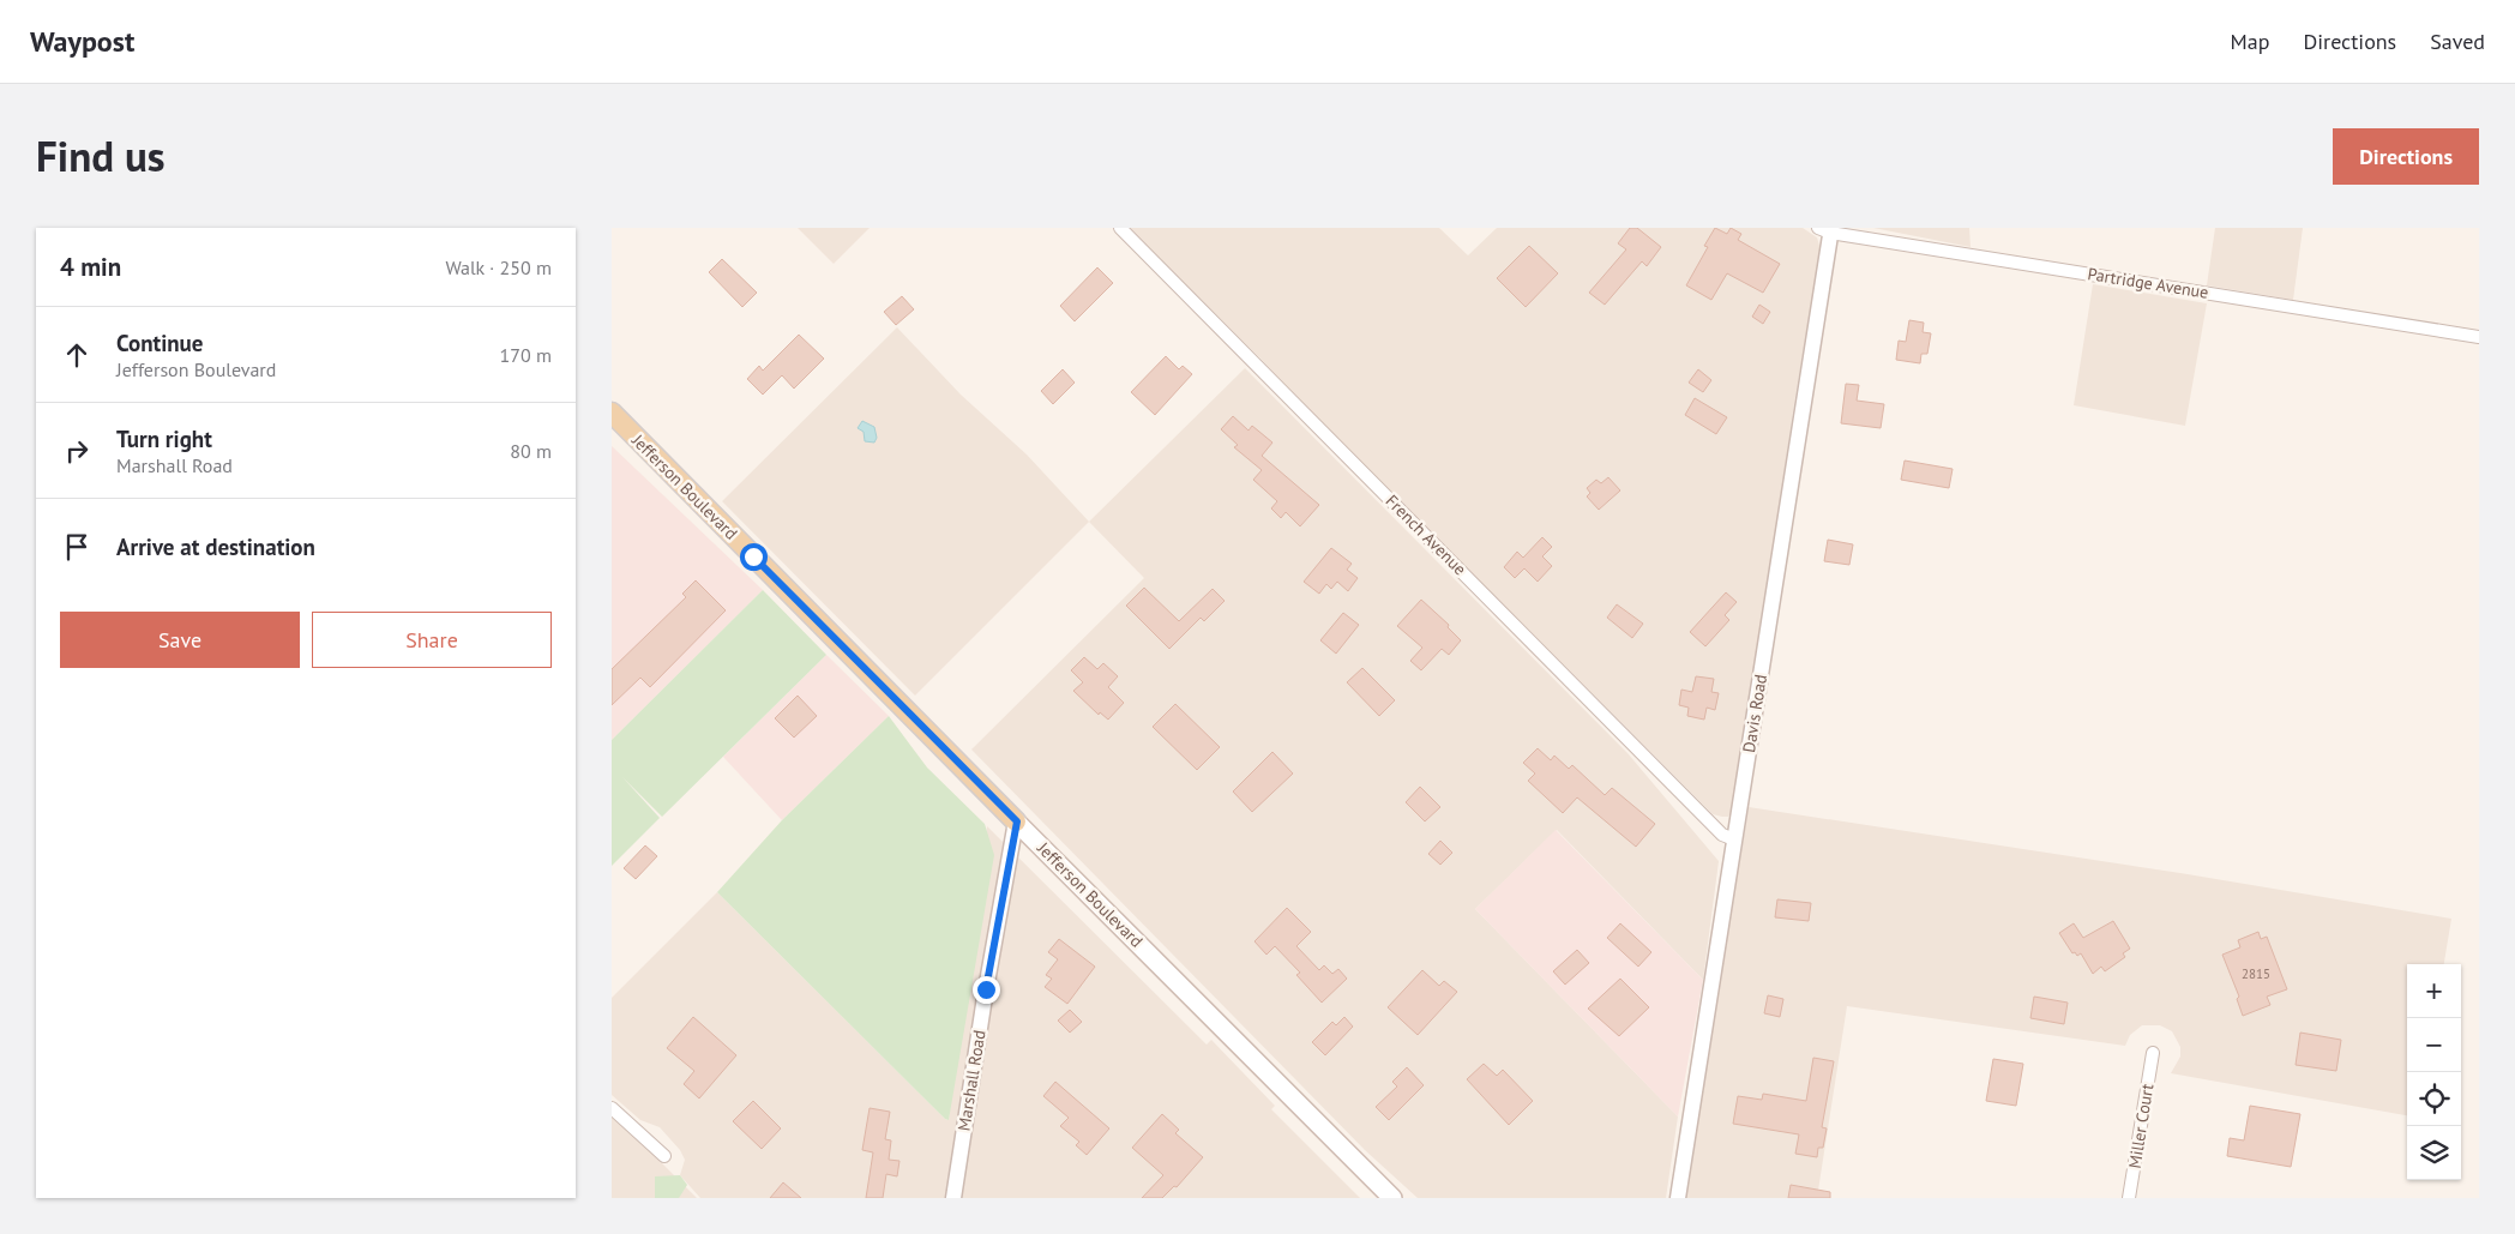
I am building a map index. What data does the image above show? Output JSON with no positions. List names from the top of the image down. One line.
{"streets":{"main road":["Jefferson Boulevard"],"street":["Partridge Avenue","French Avenue","Davis Road","Marshall Road","Miller Court"]},"crossings":[["Partridge Avenue","Davis Road"],["Jefferson Boulevard","Marshall Road"],["French Avenue","Davis Road"]],"house_numbers":["2815"],"page":{"header":"Waypost","nav":["Map","Directions","Saved"],"title":"Find us","buttons":["Directions",["Save","Share"]],"heading":["4 min","Walk · 250 m"],"list":[["Continue","Jefferson Boulevard","170 m"],["Turn right","Marshall Road","80 m"],"Arrive at destination"],"map_buttons":["+","−"]}}
